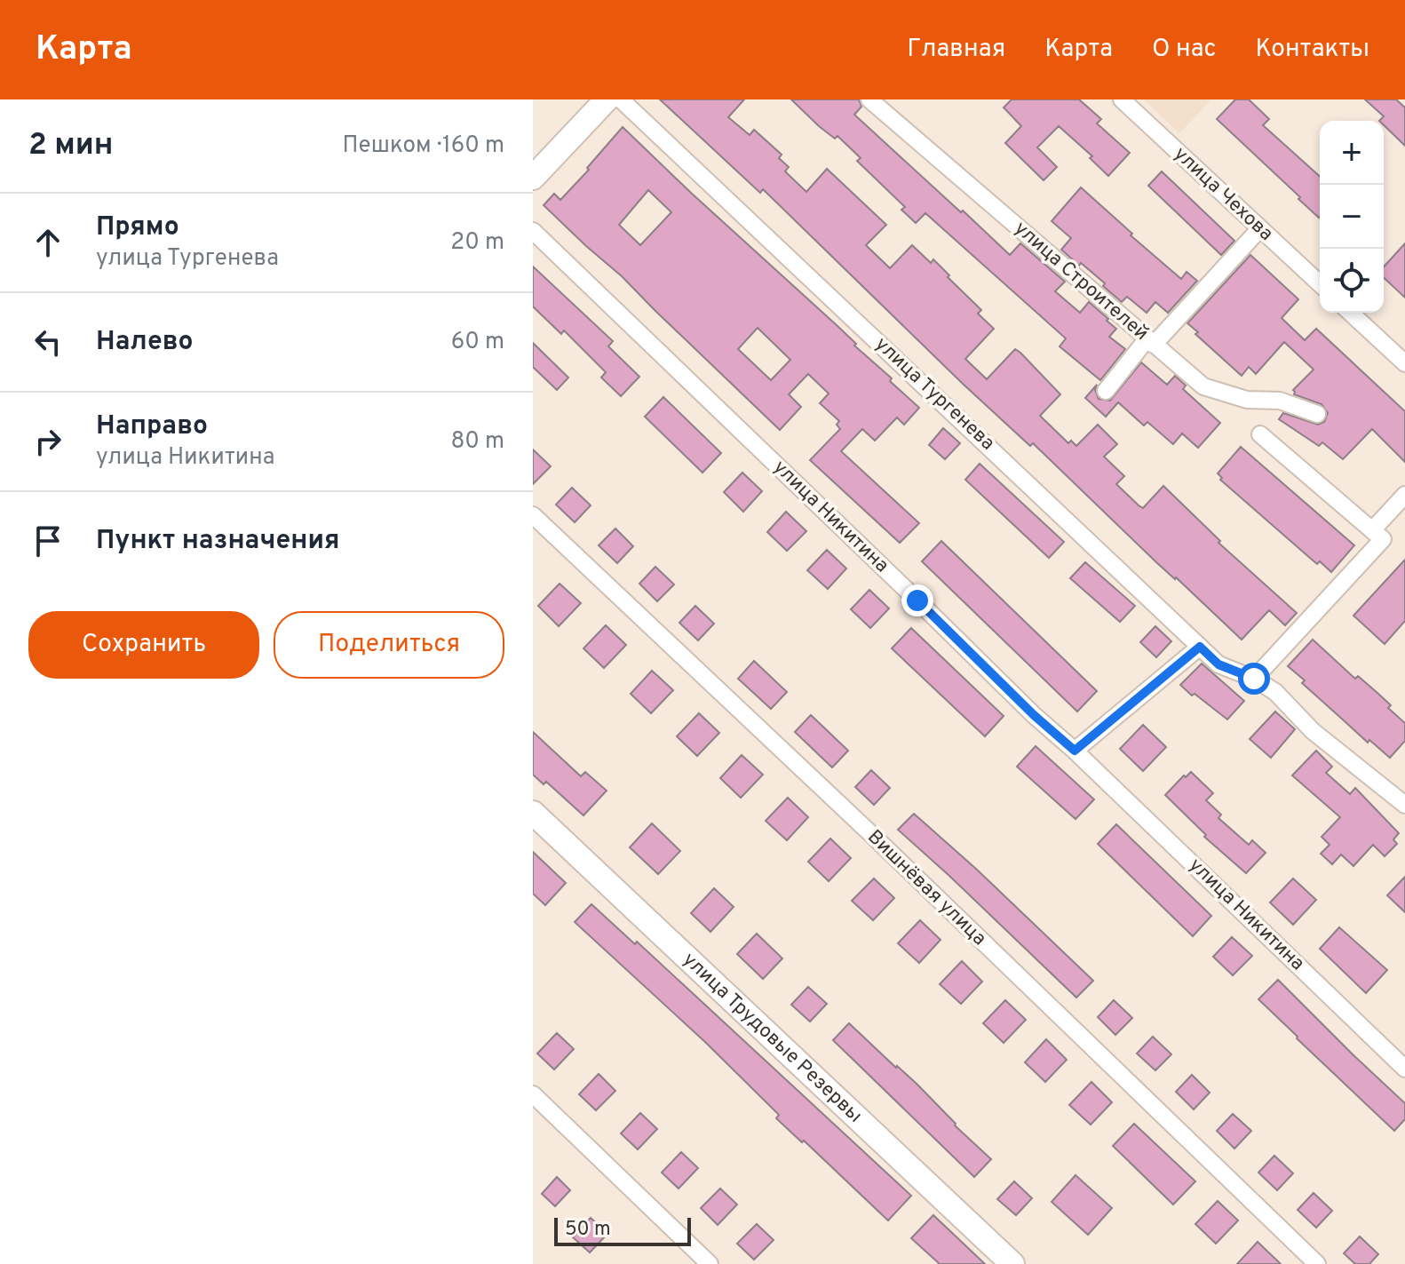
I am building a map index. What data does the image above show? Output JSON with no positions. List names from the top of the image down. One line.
{"streets":{"main road":["улица Трудовые Резервы"],"street":["улица Чехова","улица Строителей","улица Тургенева","улица Никитина","Вишнёвая улица"]},"scale_bar":"50 m","page":{"header":"Карта","nav":["Главная","Карта","О нас","Контакты"],"heading":["2 мин","Пешком · 160 m"],"map_buttons":["+","−"],"list":[["Прямо","улица Тургенева","20 m"],["Налево","60 m"],["Направо","улица Никитина","80 m"],"Пункт назначения"],"buttons":["Сохранить","Поделиться"],"scale":"50 m"}}
